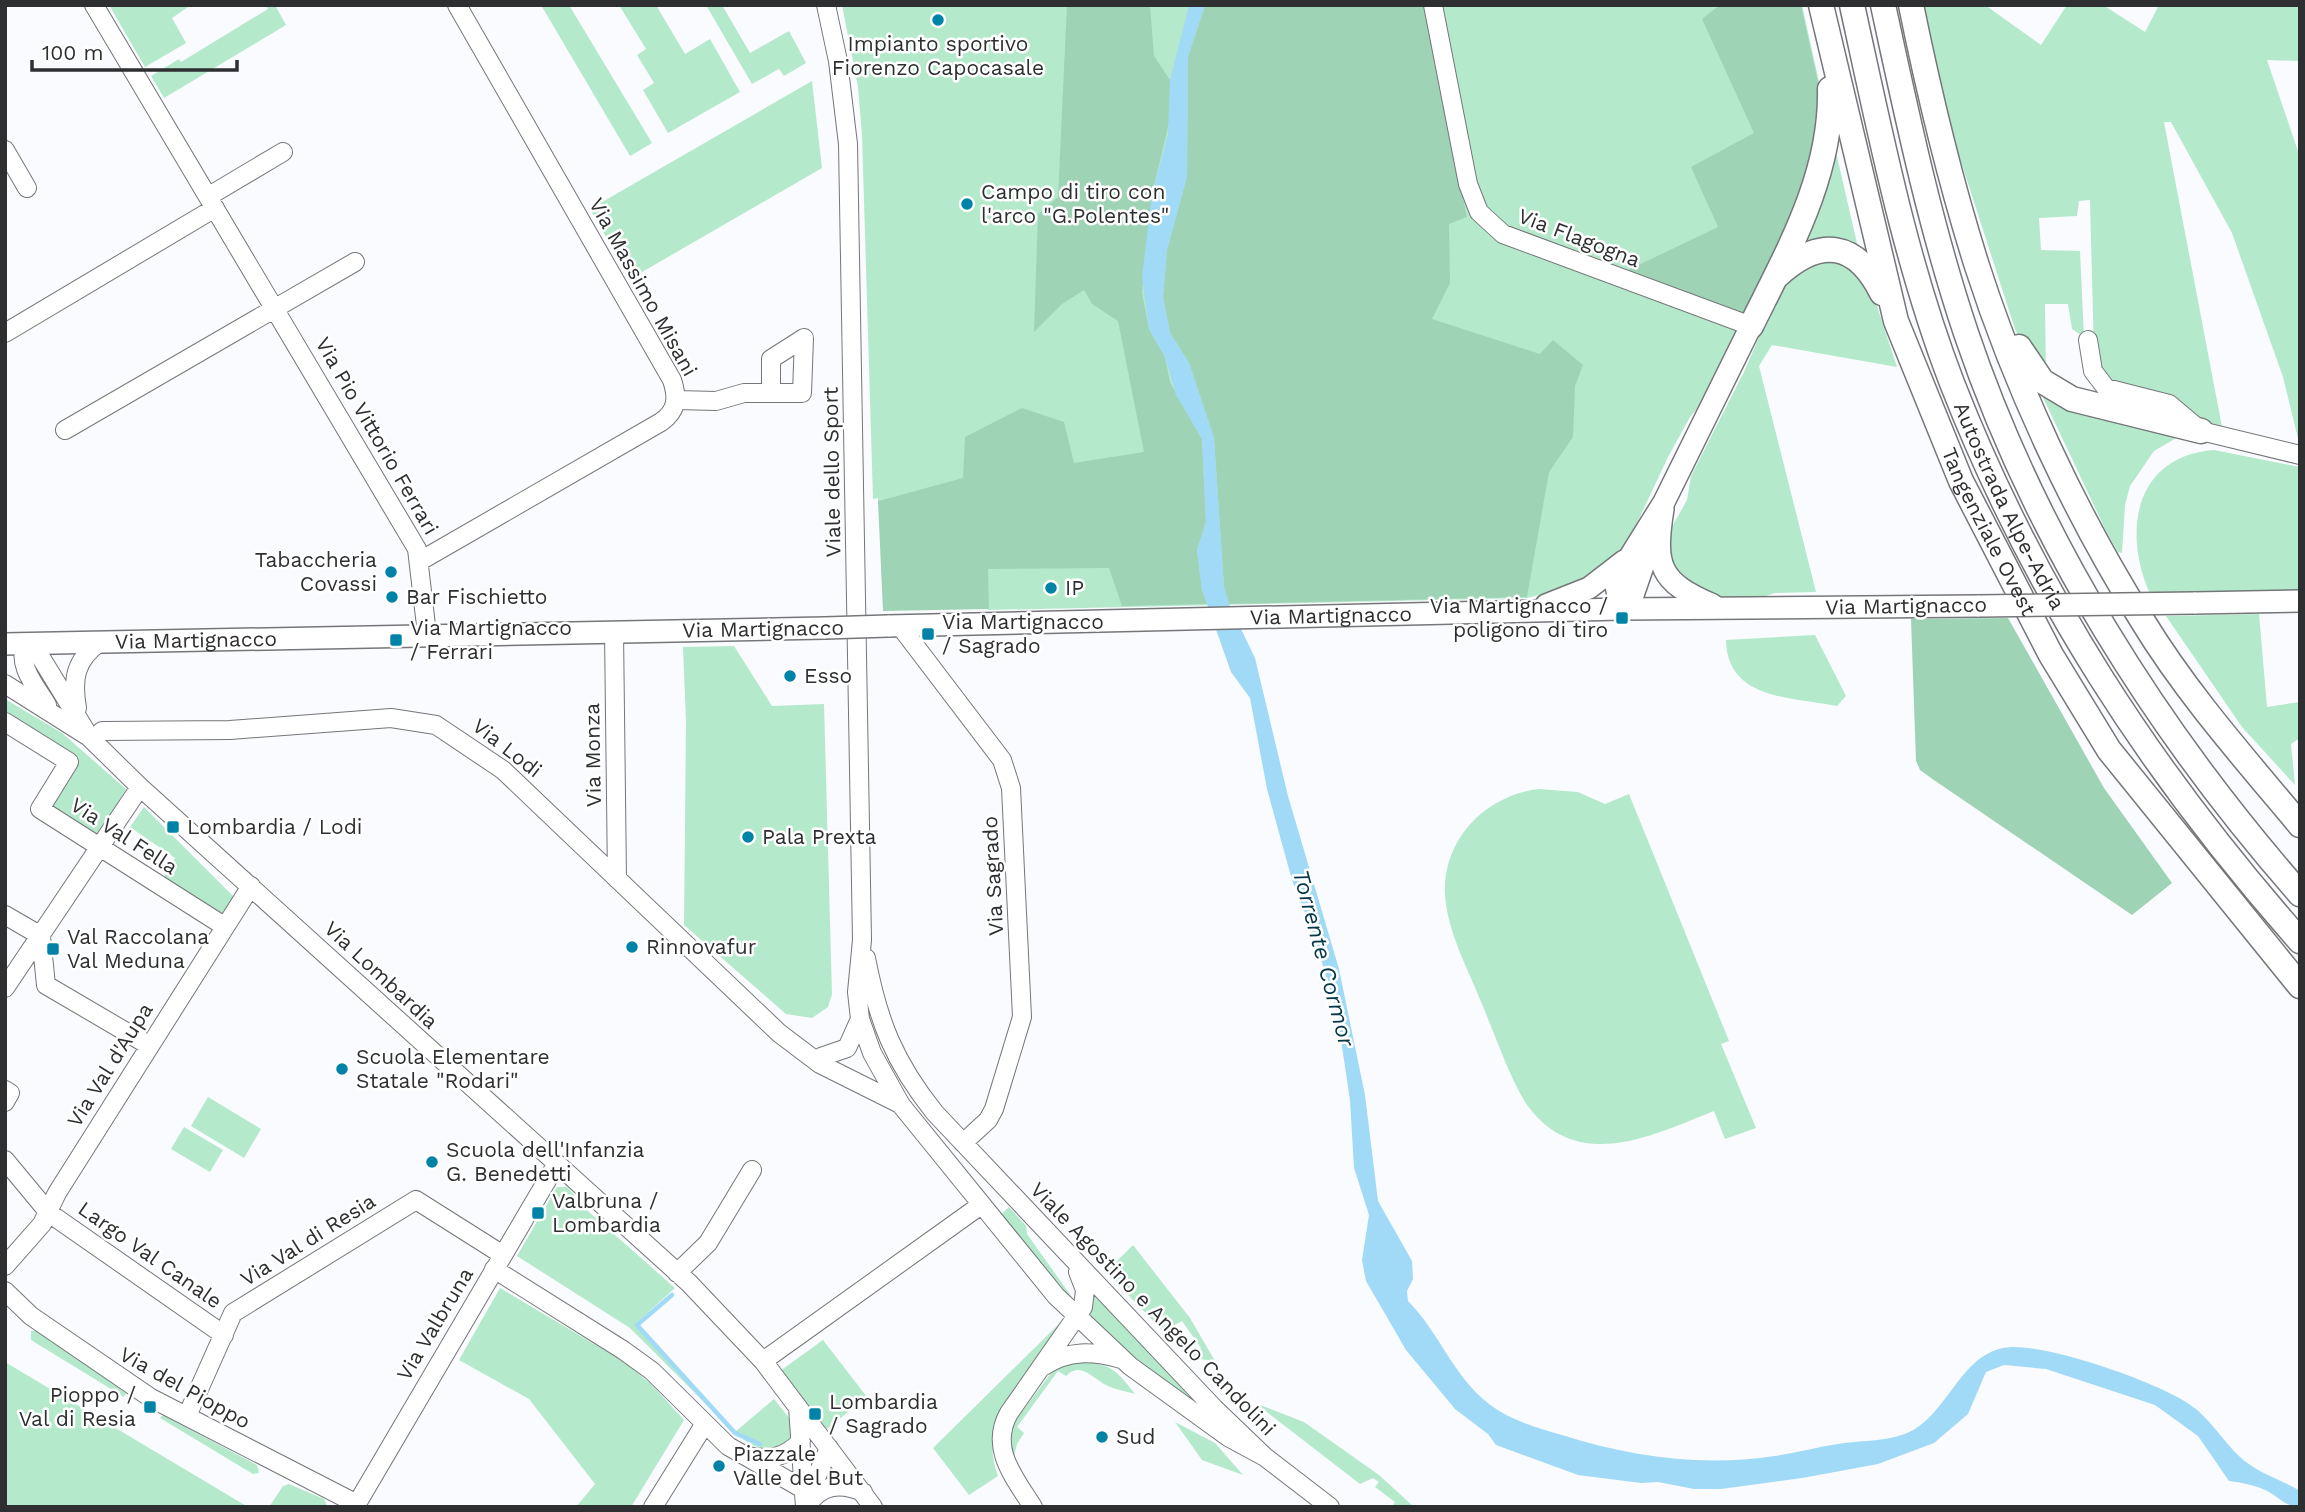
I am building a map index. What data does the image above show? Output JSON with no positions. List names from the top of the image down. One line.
{"streets":{"highway":["Autostrada Alpe-Adria","Tangenziale Ovest"],"main road":["Via Martignacco"],"street":["Via Flagogna","Via Massimo Misani","Via Pio Vittorio Ferrari","Viale dello Sport","Via Lodi","Via Monza","Via Val Fella","Via Sagrado","Via Lombardia","Via Val d'Aupa","Via Val di Resia","Largo Val Canale","Viale Agostino e Angelo Candolini","Via Valbruna","Via del Pioppo"]},"crossings":[["Via Flagogna","Via Martignacco"],["Via Massimo Misani","Via Pio Vittorio Ferrari"],["Via Pio Vittorio Ferrari","Via Martignacco"],["Viale dello Sport","Via Lodi"],["Viale dello Sport","Via Sagrado"],["Viale dello Sport","Viale Agostino e Angelo Candolini"],["Via Martignacco","Via Monza"],["Via Martignacco","Via Sagrado"],["Via Martignacco","Via Lombardia"],["Via Lodi","Via Monza"],["Via Lodi","Via Lombardia"],["Via Val Fella","Via Val d'Aupa"],["Via Lombardia","Via Val d'Aupa"],["Via Lombardia","Via Valbruna"],["Via Val d'Aupa","Largo Val Canale"],["Via Val di Resia","Largo Val Canale"],["Via Val di Resia","Via Valbruna"],["Via Val di Resia","Via del Pioppo"],["Via Valbruna","Via del Pioppo"]],"water":["Torrente Cormor"],"places":{"other":["Impianto sportivo Fiorenzo Capocasale","Campo di tiro con l'arco \"G.Polentes\"","Tabaccheria Covassi","IP","Bar Fischietto","Esso","Pala Prexta","Rinnovafur","Scuola Elementare Statale \"Rodari\"","Scuola dell'Infanzia G. Benedetti","Sud","Piazzale Valle del But"],"transit":["Via Martignacco / poligono di tiro","Via Martignacco / Sagrado","Via Martignacco / Ferrari","Lombardia / Lodi","Val Raccolana Val Meduna","Valbruna / Lombardia","Pioppo / Val di Resia","Lombardia / Sagrado"]},"scale_bar":"100 m"}
